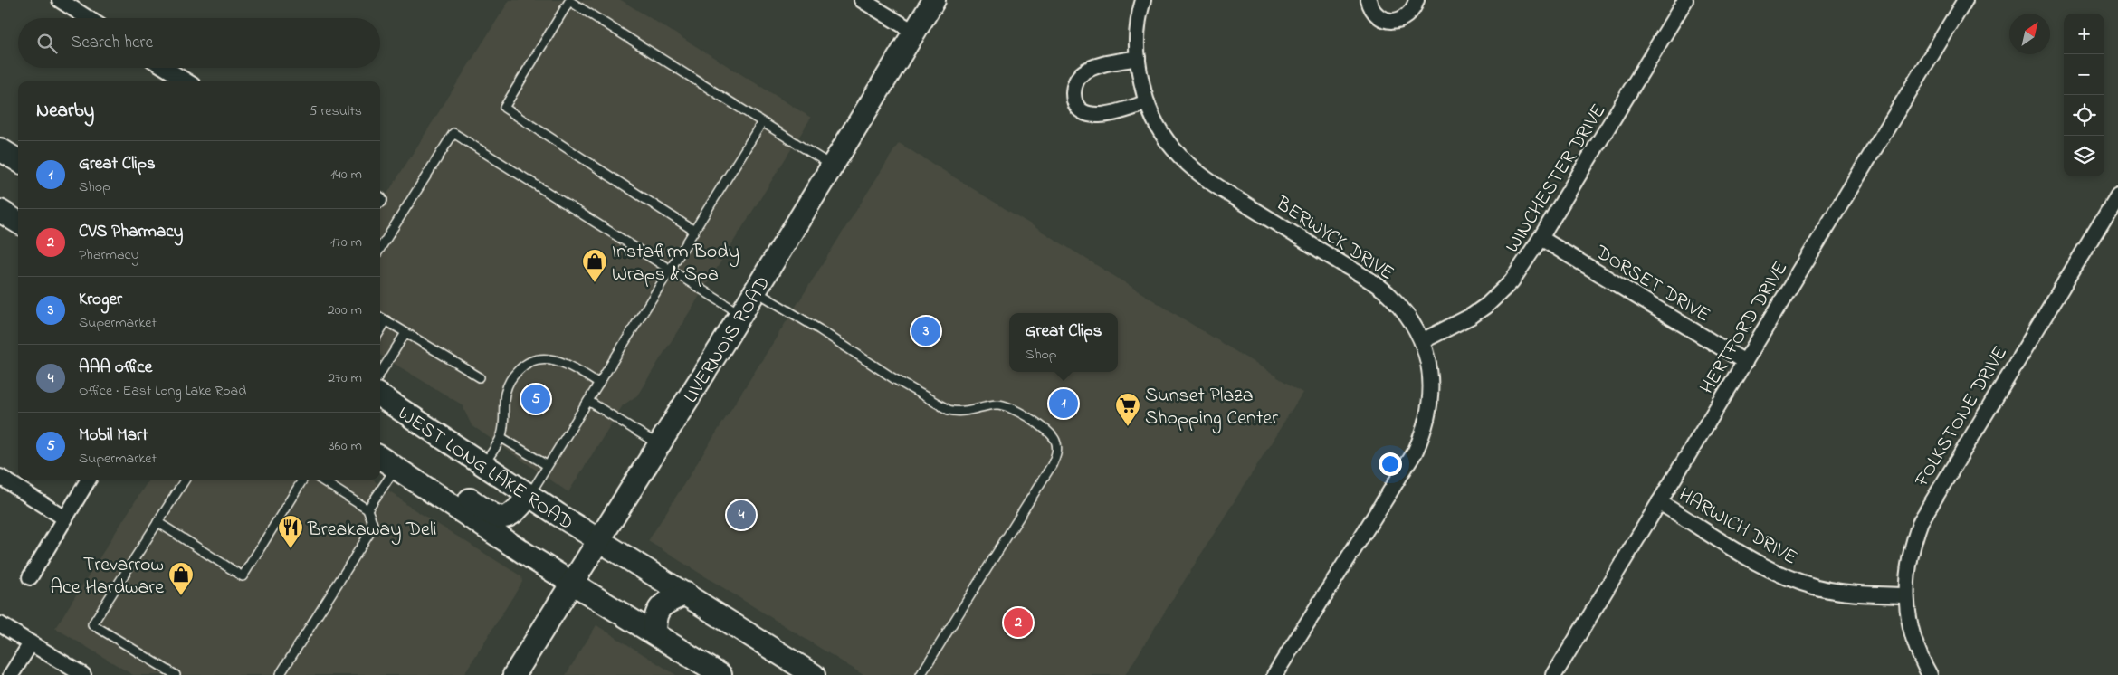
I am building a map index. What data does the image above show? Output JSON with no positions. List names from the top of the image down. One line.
{"streets":{"main road":["LIVERNOIS ROAD","WEST LONG LAKE ROAD"],"street":["WINCHESTER DRIVE","BERWYCK DRIVE","DORSET DRIVE","HERTFORD DRIVE","FOLKSTONE DRIVE","HARWICH DRIVE"]},"crossings":[["WINCHESTER DRIVE","BERWYCK DRIVE"],["WINCHESTER DRIVE","DORSET DRIVE"],["DORSET DRIVE","HERTFORD DRIVE"],["HERTFORD DRIVE","HARWICH DRIVE"],["LIVERNOIS ROAD","WEST LONG LAKE ROAD"],["FOLKSTONE DRIVE","HARWICH DRIVE"]],"places":{"shop":["Instafirm Body Wraps & Spa","Trevarrow Ace Hardware"],"supermarket":["Sunset Plaza Shopping Center"],"restaurant":["Breakaway Deli"]},"north":"top right","page":{"map_buttons":["+","−"],"search":"Search here","heading":["Nearby","5 results"],"list":[{"mark":"1","name":"Great Clips","note":"Shop","value":"140 m"},{"mark":"2","name":"CVS Pharmacy","note":"Pharmacy","value":"170 m"},{"mark":"3","name":"Kroger","note":"Supermarket","value":"200 m"},{"mark":"4","name":"AAA office","note":"Office · East Long Lake Road","value":"270 m"},{"mark":"5","name":"Mobil Mart","note":"Supermarket","value":"360 m"}],"popup":["Great Clips","Shop"],"pins":["3","5","1","4","2"]}}
